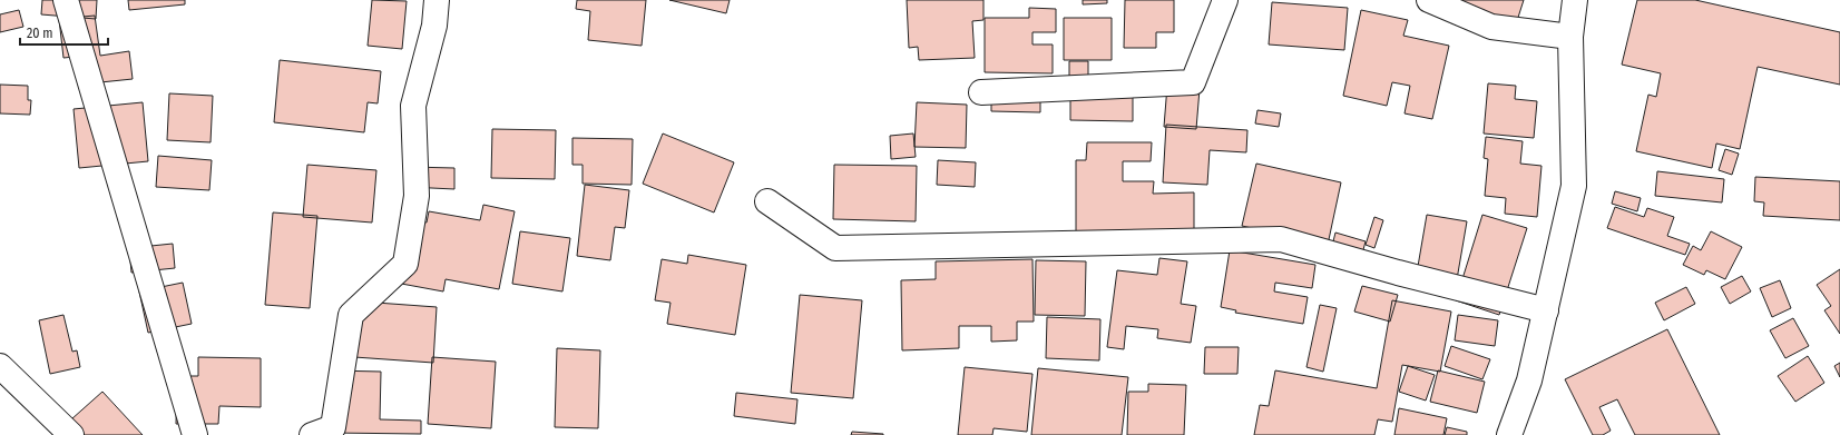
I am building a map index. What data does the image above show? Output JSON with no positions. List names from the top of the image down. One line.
{"scale_bar":"20 m"}
